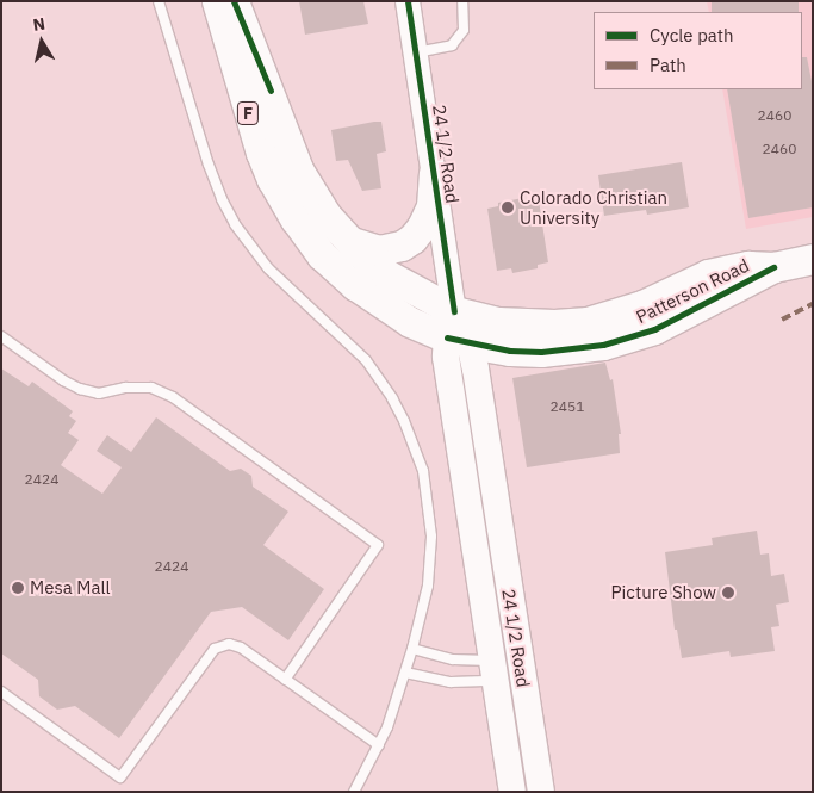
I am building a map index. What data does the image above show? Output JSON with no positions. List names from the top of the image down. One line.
{"streets":{"main road":["F","24 1/2 Road","Patterson Road"]},"crossings":[["24 1/2 Road","Patterson Road"]],"places":["Colorado Christian University","Mesa Mall","Picture Show"],"house_numbers":["2460","2460","2451","2424","2424"],"legend":["Cycle path","Path"],"north":"top"}
